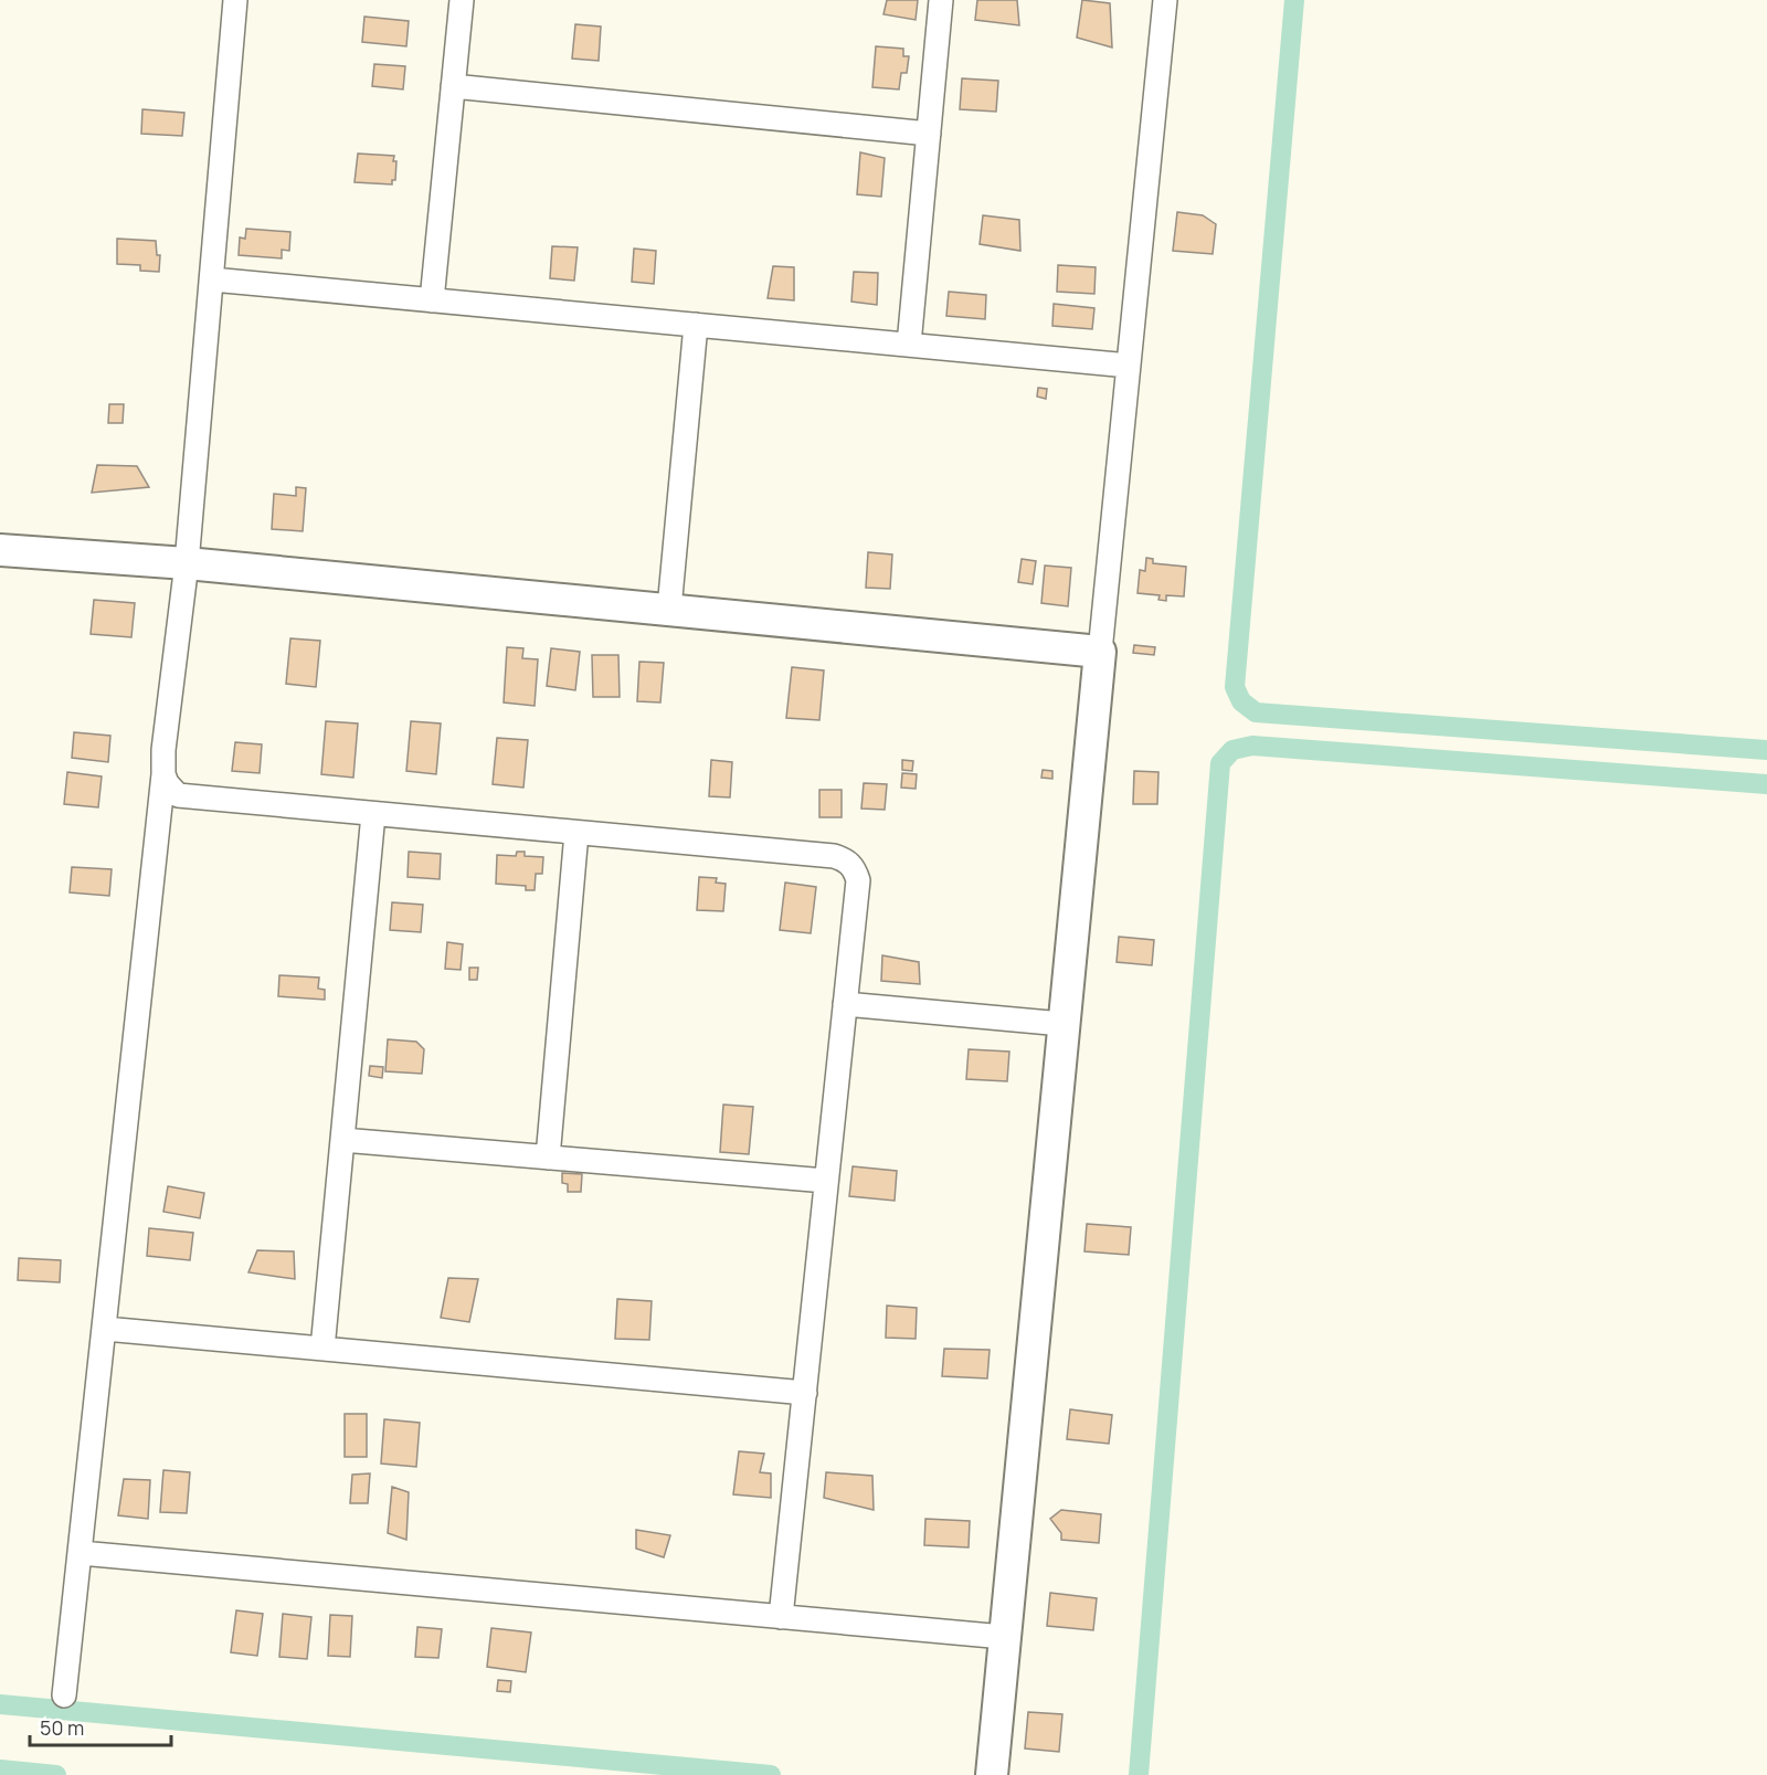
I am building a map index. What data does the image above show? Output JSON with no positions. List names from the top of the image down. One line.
{"scale_bar":"50 m"}
